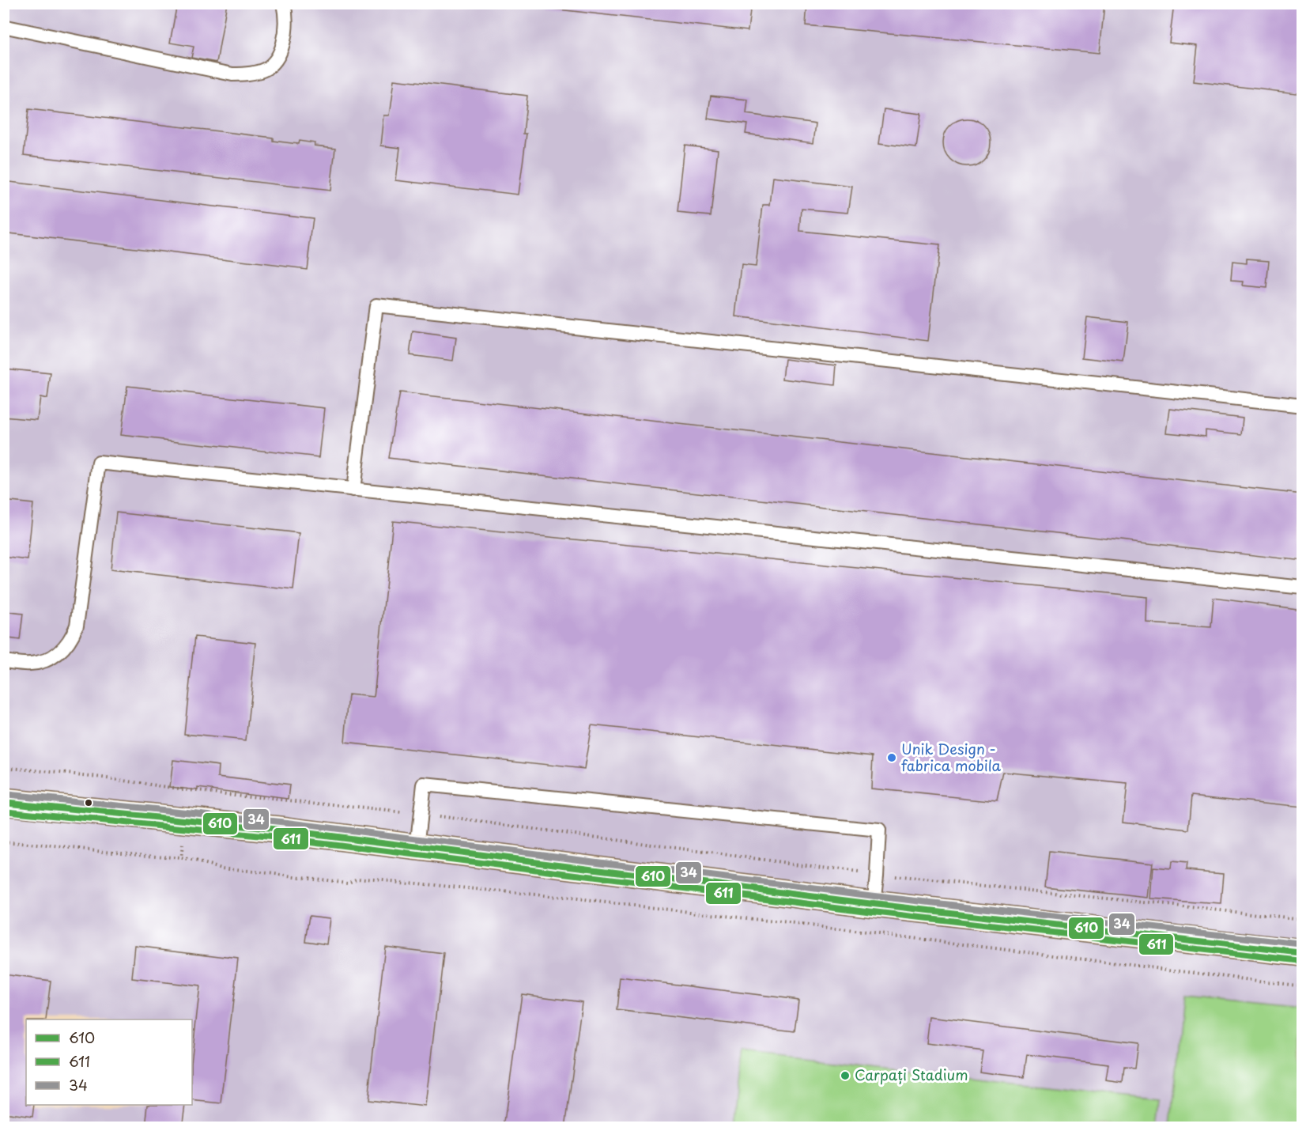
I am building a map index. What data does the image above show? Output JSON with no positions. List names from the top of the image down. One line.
{"places":["Unik Design - fabrica mobila","Carpați Stadium"],"lines":["transit line 34","transit line 610","transit line 611"],"legend":["610","611","34"]}
